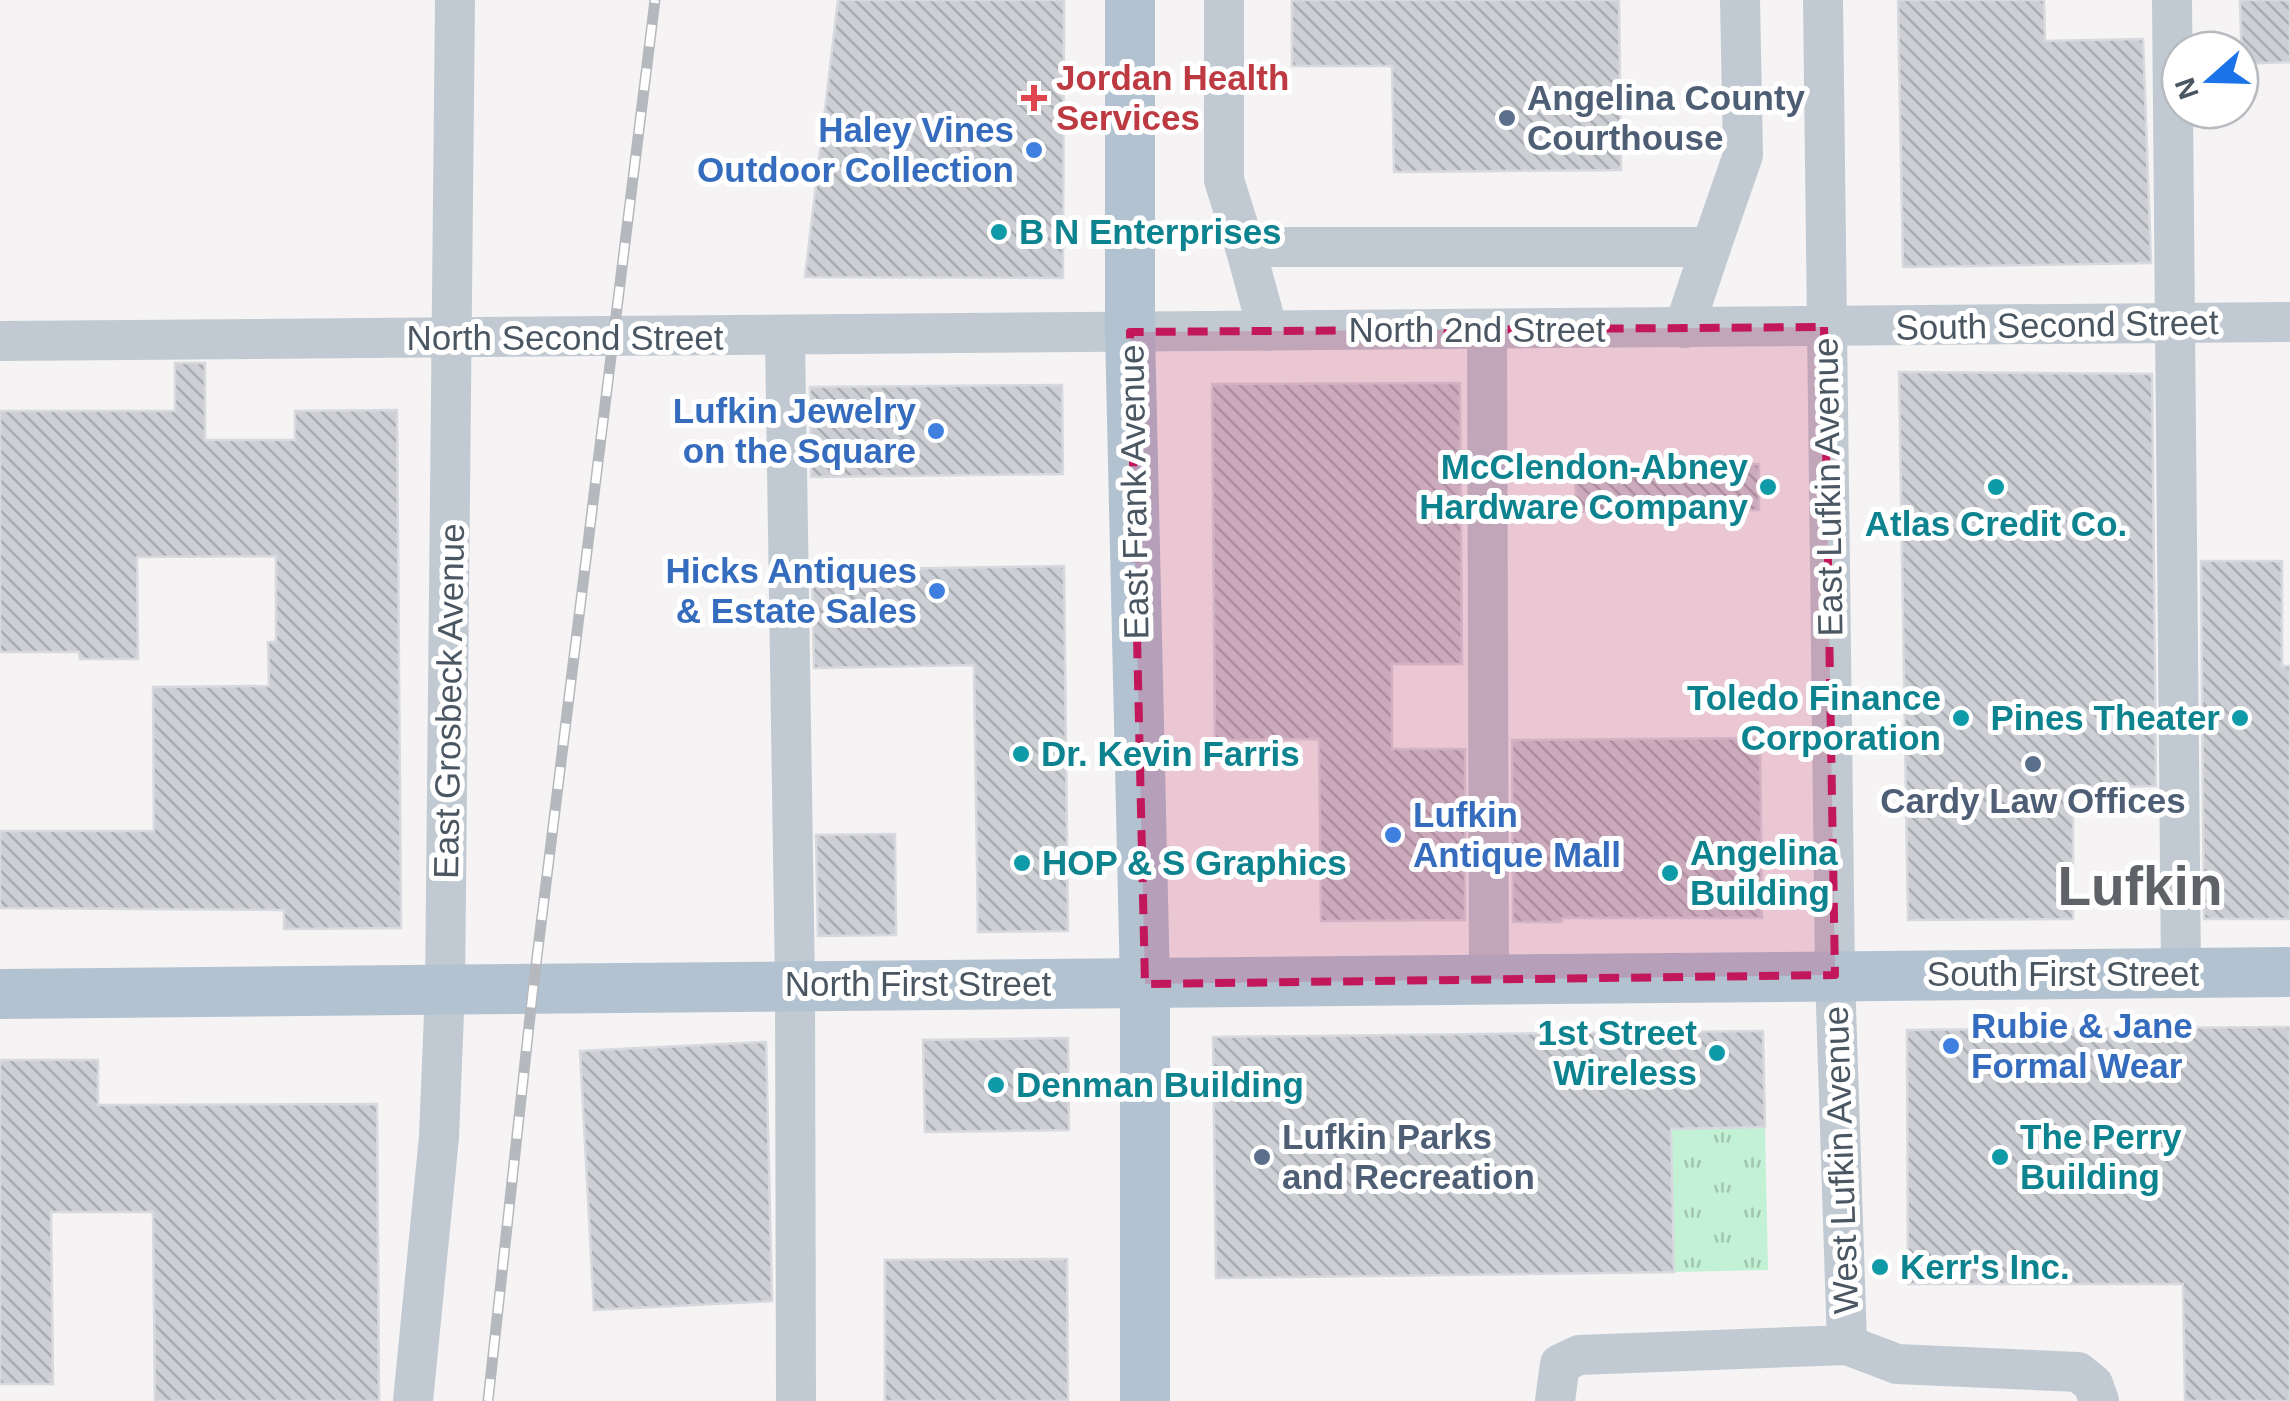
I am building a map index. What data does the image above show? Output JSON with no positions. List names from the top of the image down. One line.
{"streets":{"main road":["East Frank Avenue","South First Street","North First Street"],"street":["South Second Street","North 2nd Street","North Second Street","East Lufkin Avenue","East Grosbeck Avenue","West Lufkin Avenue"]},"crossings":[["South Second Street","North 2nd Street"],["South Second Street","East Lufkin Avenue"],["North 2nd Street","North Second Street"],["North 2nd Street","East Lufkin Avenue"],["North 2nd Street","East Frank Avenue"],["North Second Street","East Frank Avenue"],["North Second Street","East Grosbeck Avenue"],["East Lufkin Avenue","South First Street"],["East Lufkin Avenue","North First Street"],["East Lufkin Avenue","West Lufkin Avenue"],["East Frank Avenue","North First Street"],["East Grosbeck Avenue","North First Street"],["South First Street","North First Street"],["South First Street","West Lufkin Avenue"],["North First Street","West Lufkin Avenue"]],"districts":["Lufkin"],"places":{"health":["Jordan Health Services"],"other":["Angelina County Courthouse","Haley Vines Outdoor Collection","B N Enterprises","Lufkin Jewelry on the Square","McClendon-Abney Hardware Company","Atlas Credit Co.","Hicks Antiques & Estate Sales","Toledo Finance Corporation","Pines Theater","Dr. Kevin Farris","Cardy Law Offices","Lufkin Antique Mall","HOP & S Graphics","Angelina Building","Rubie & Jane Formal Wear","1st Street Wireless","Denman Building","Lufkin Parks and Recreation","The Perry Building","Kerr's Inc."]},"north":"left"}
